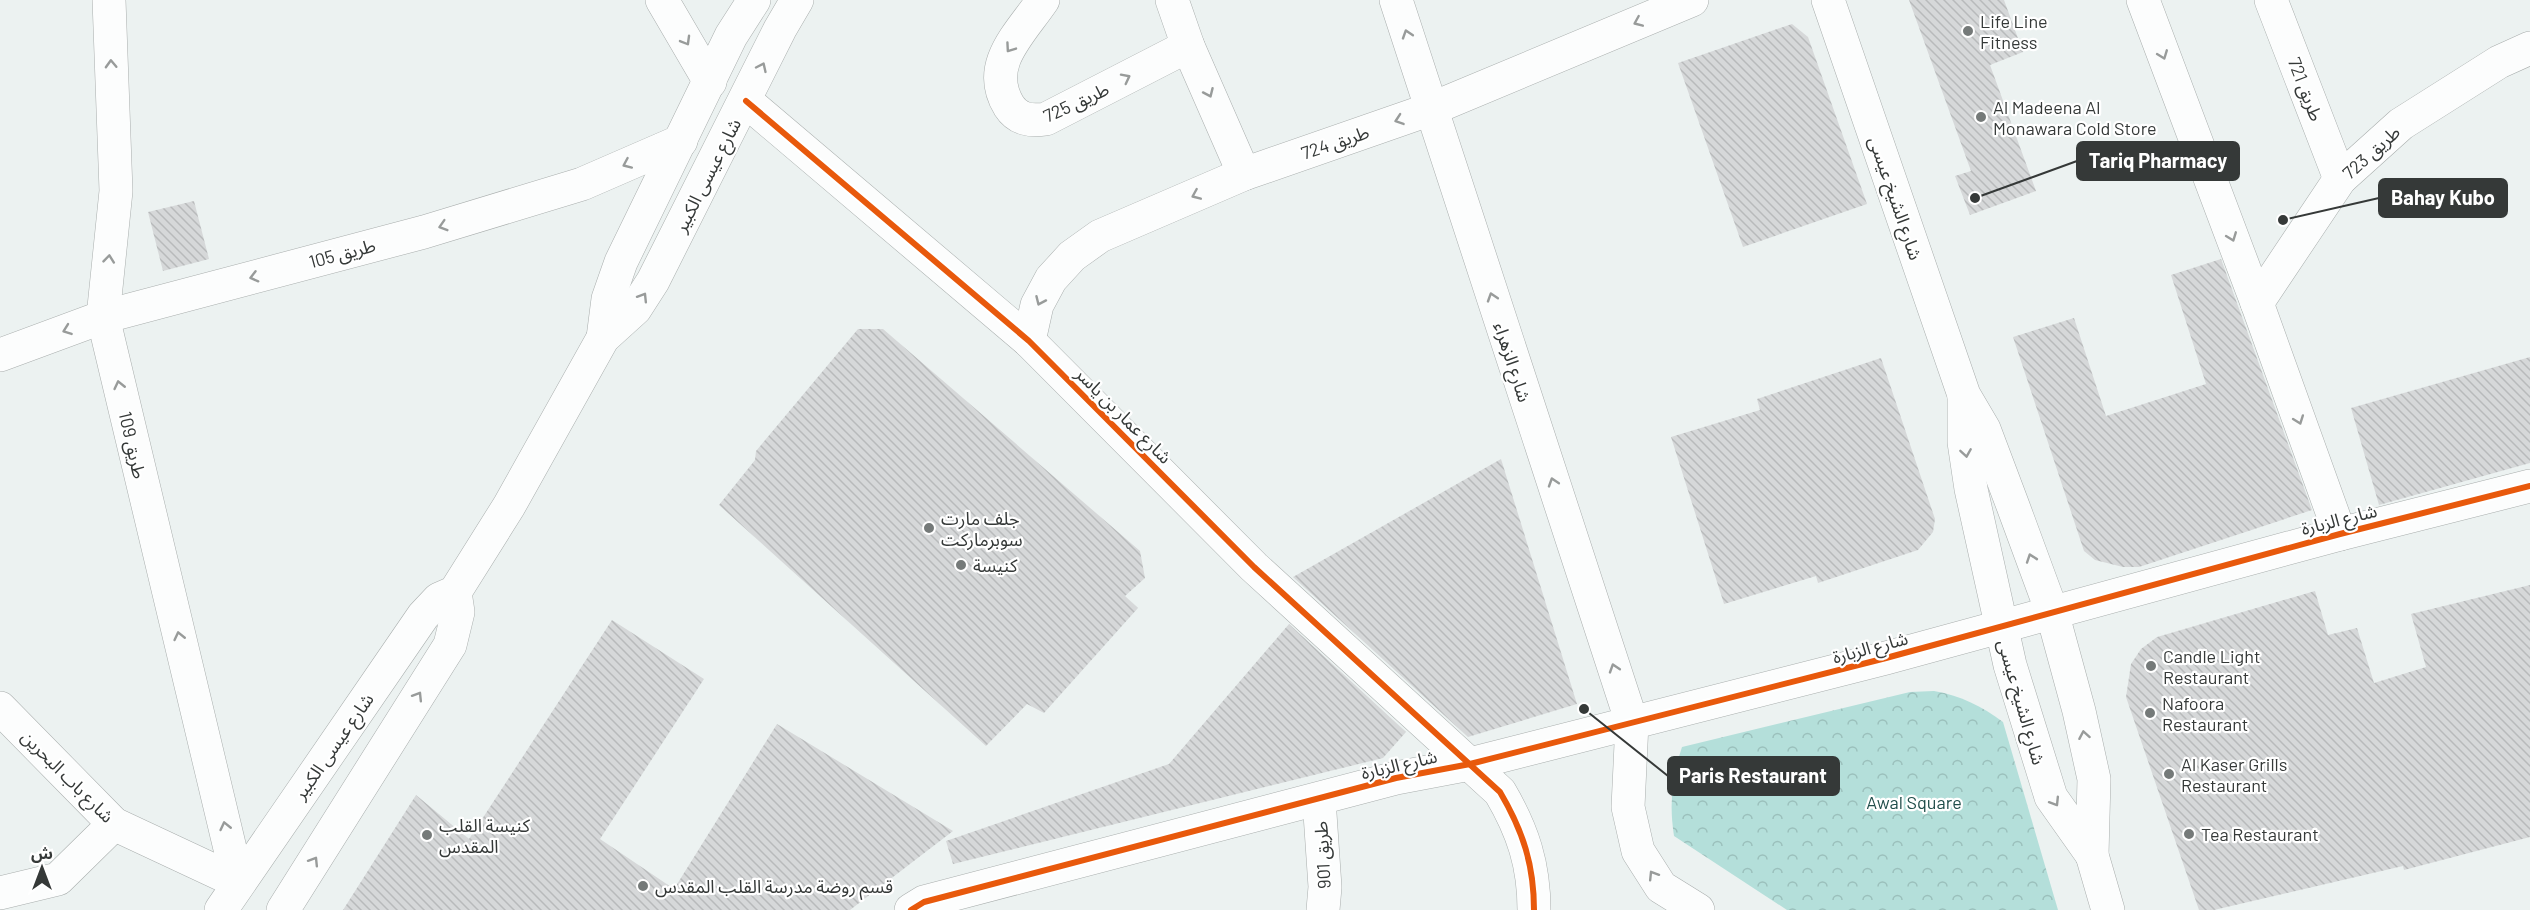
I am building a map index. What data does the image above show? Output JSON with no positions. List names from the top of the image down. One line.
{"streets":{"street":["طريق 721","طريق 725","طريق 724","طريق 723","شارع عيسى الكبير","شارع الشيخ عيسى","طريق 105","شارع الزهراء","شارع عمار بن ياسر","طريق 109","شارع الزبارة","شارع باب البحرين","طريق 901"]},"crossings":[["طريق 721","طريق 723"],["طريق 724","شارع الزهراء"],["طريق 724","شارع عمار بن ياسر"],["شارع عيسى الكبير","طريق 105"],["شارع عيسى الكبير","شارع عمار بن ياسر"],["شارع عيسى الكبير","طريق 109"],["شارع عيسى الكبير","شارع باب البحرين"],["شارع الشيخ عيسى","شارع الزبارة"],["طريق 105","طريق 109"],["شارع الزهراء","شارع الزبارة"],["شارع عمار بن ياسر","شارع الزبارة"],["طريق 109","شارع باب البحرين"],["شارع الزبارة","طريق 901"]],"one_way":["طريق 724","طريق 105","شارع الزهراء","طريق 109"],"parks":["Awal Square"],"places":["Life Line Fitness","Al Madeena Al Monawara Cold Store","Tariq Pharmacy","Bahay Kubo","جلف مارت سوبرماركت","كنيسة","Candle Light Restaurant","Paris Restaurant","Nafoora Restaurant","Al Kaser Grills Restaurant","Tea Restaurant","كنيسة القلب المقدس","قسم روضة مدرسة القلب المقدس"],"north":"top"}
